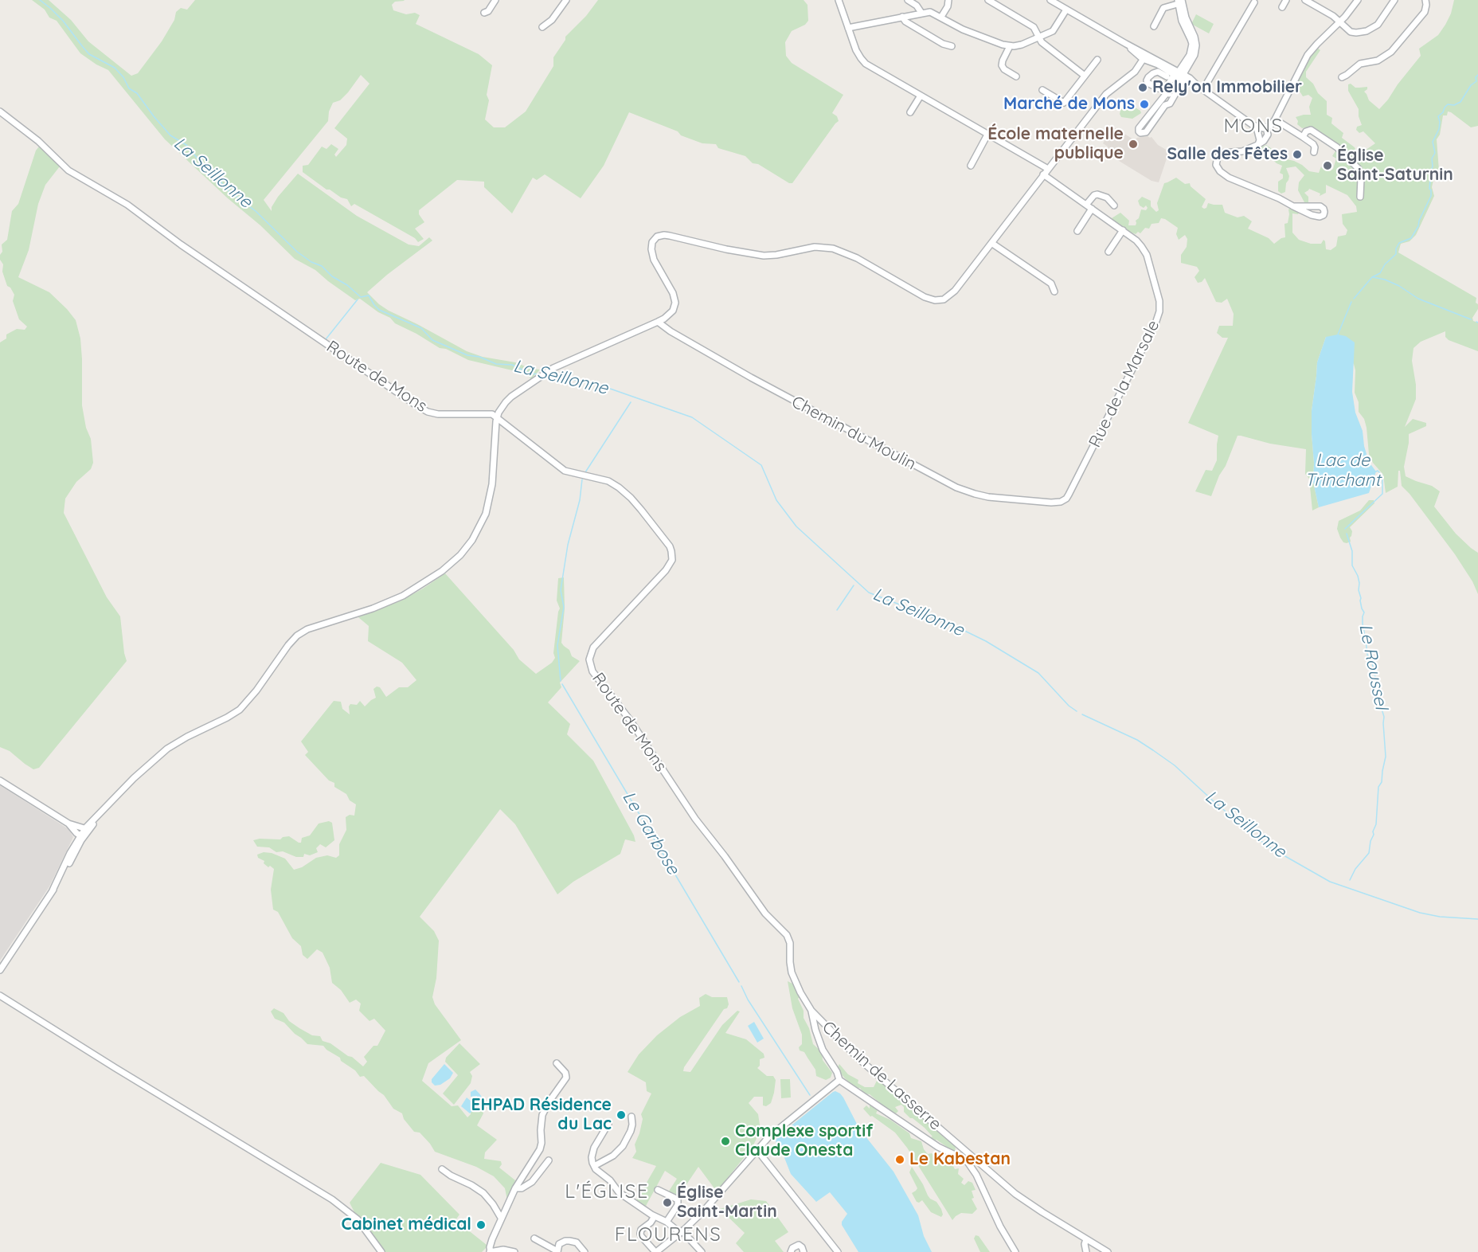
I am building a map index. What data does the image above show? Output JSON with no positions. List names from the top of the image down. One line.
{"streets":{"street":["Route de Mons","Rue de la Marsale","Chemin du Moulin","Chemin de Lasserre"]},"crossings":[["Route de Mons","Chemin de Lasserre"],["Rue de la Marsale","Chemin du Moulin"]],"districts":["MONS","L'ÉGLISE","FLOURENS"],"water":["La Seillonne","Lac de Trinchant","Le Roussel","Le Garbose"],"places":["Rely'on Immobilier","Marché de Mons","École maternelle publique","Salle des Fêtes","Église Saint-Saturnin","EHPAD Résidence du Lac","Complexe sportif Claude Onesta","Le Kabestan","Église Saint-Martin","Cabinet médical"]}
